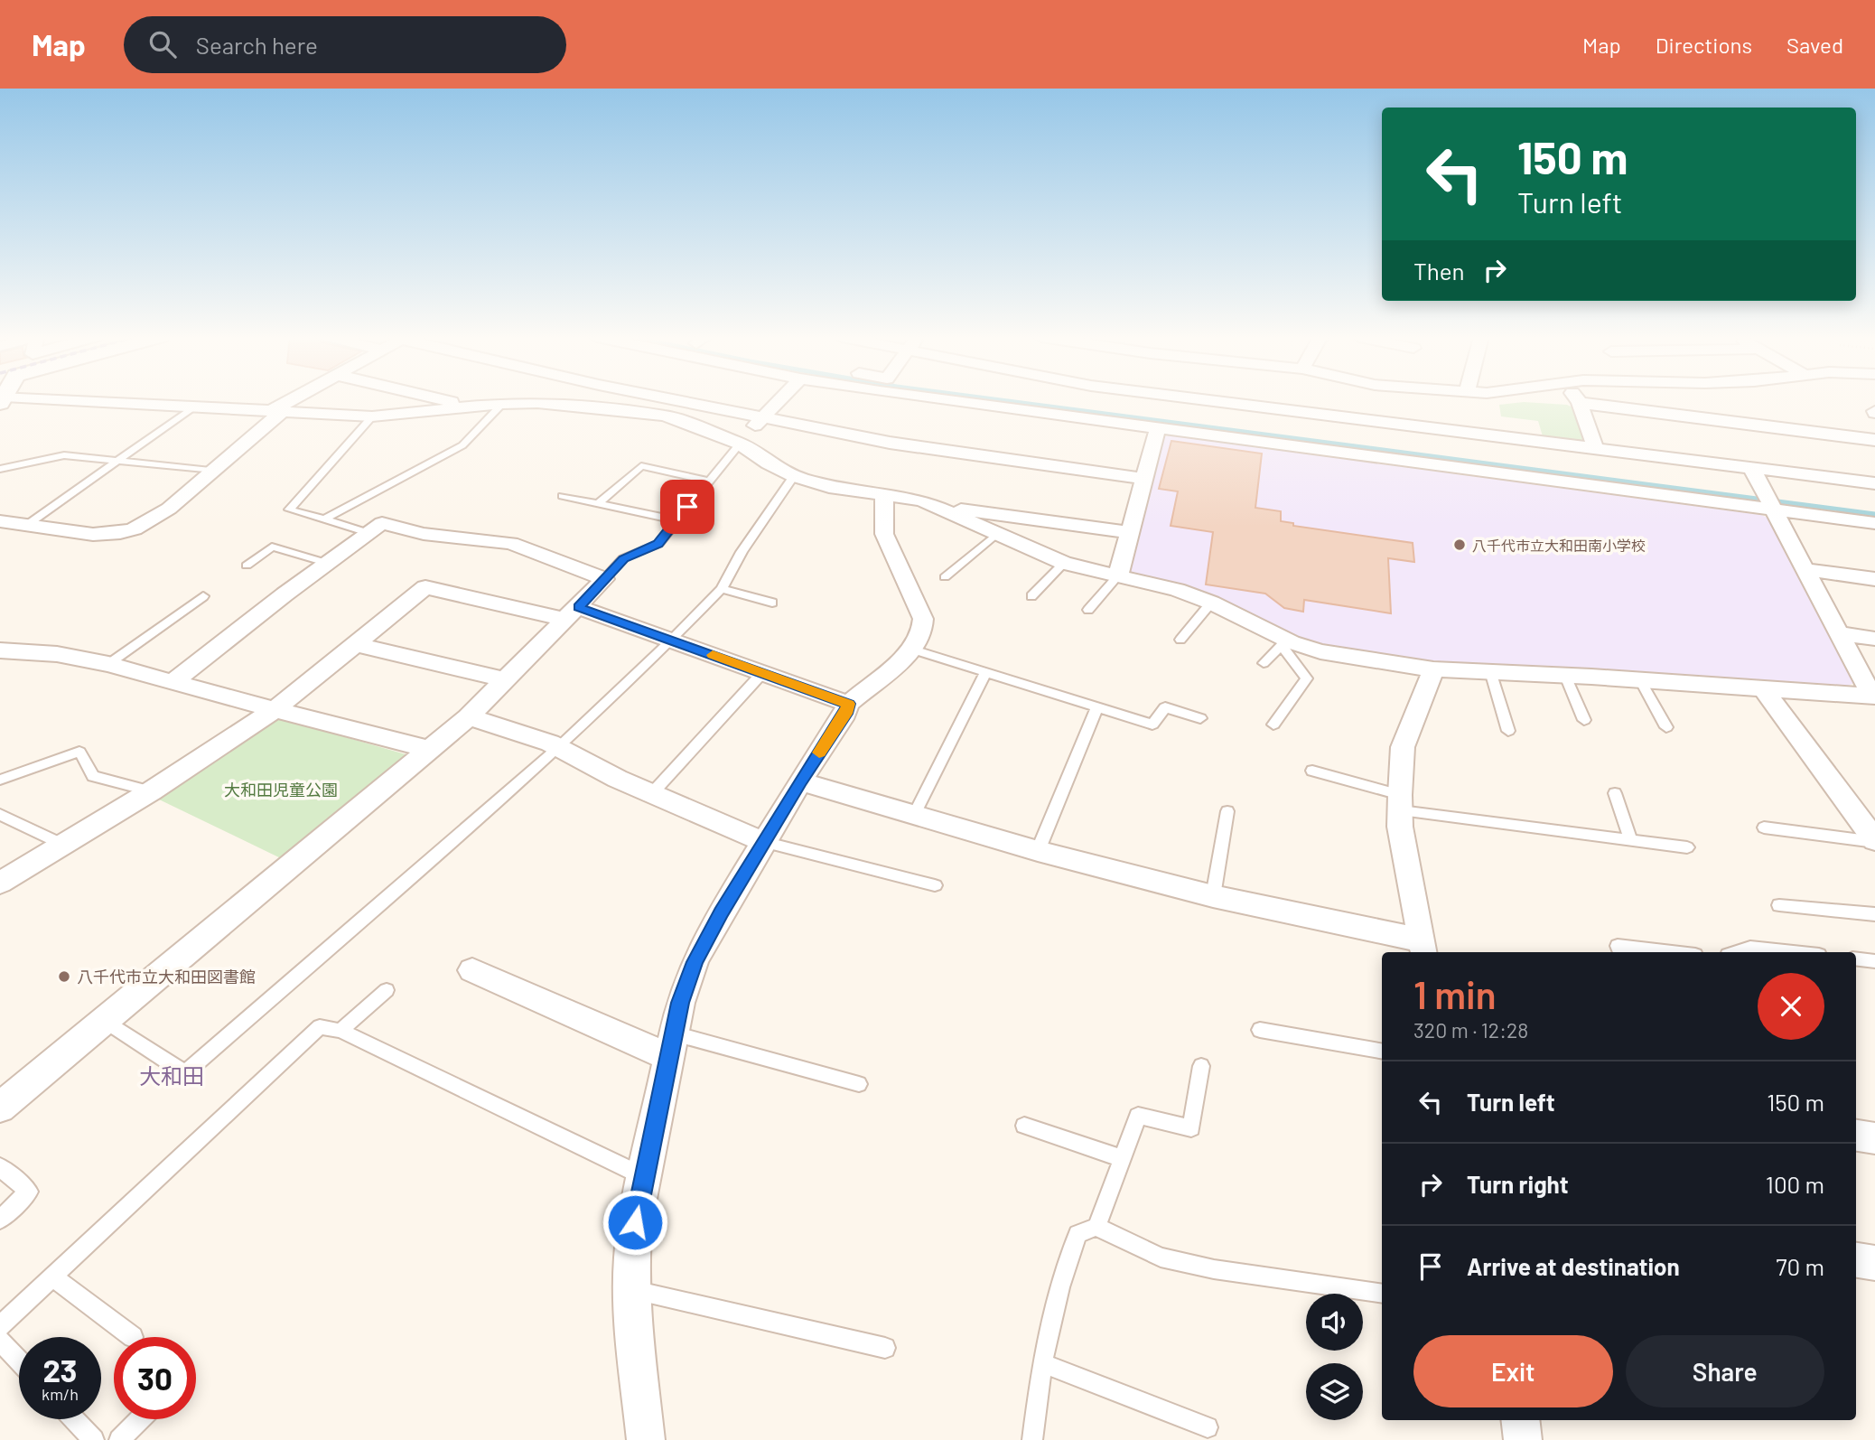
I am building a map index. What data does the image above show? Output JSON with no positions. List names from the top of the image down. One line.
{"districts":["大和田"],"parks":["大和田児童公園"],"places":["八千代市立大和田南小学校","八千代市立大和田図書館"],"page":{"header":"Map","search":"Search here","nav":["Map","Directions","Saved"],"turn":["150 m","Turn left"],"then":"Then","heading":["1 min","320 m · 12:28"],"list":[{"name":"Turn left","value":"150 m"},{"name":"Turn right","value":"100 m"},{"name":"Arrive at destination","value":"70 m"}],"buttons":["Exit","Share"],"speed":"23 km/h","limit":"30"}}
